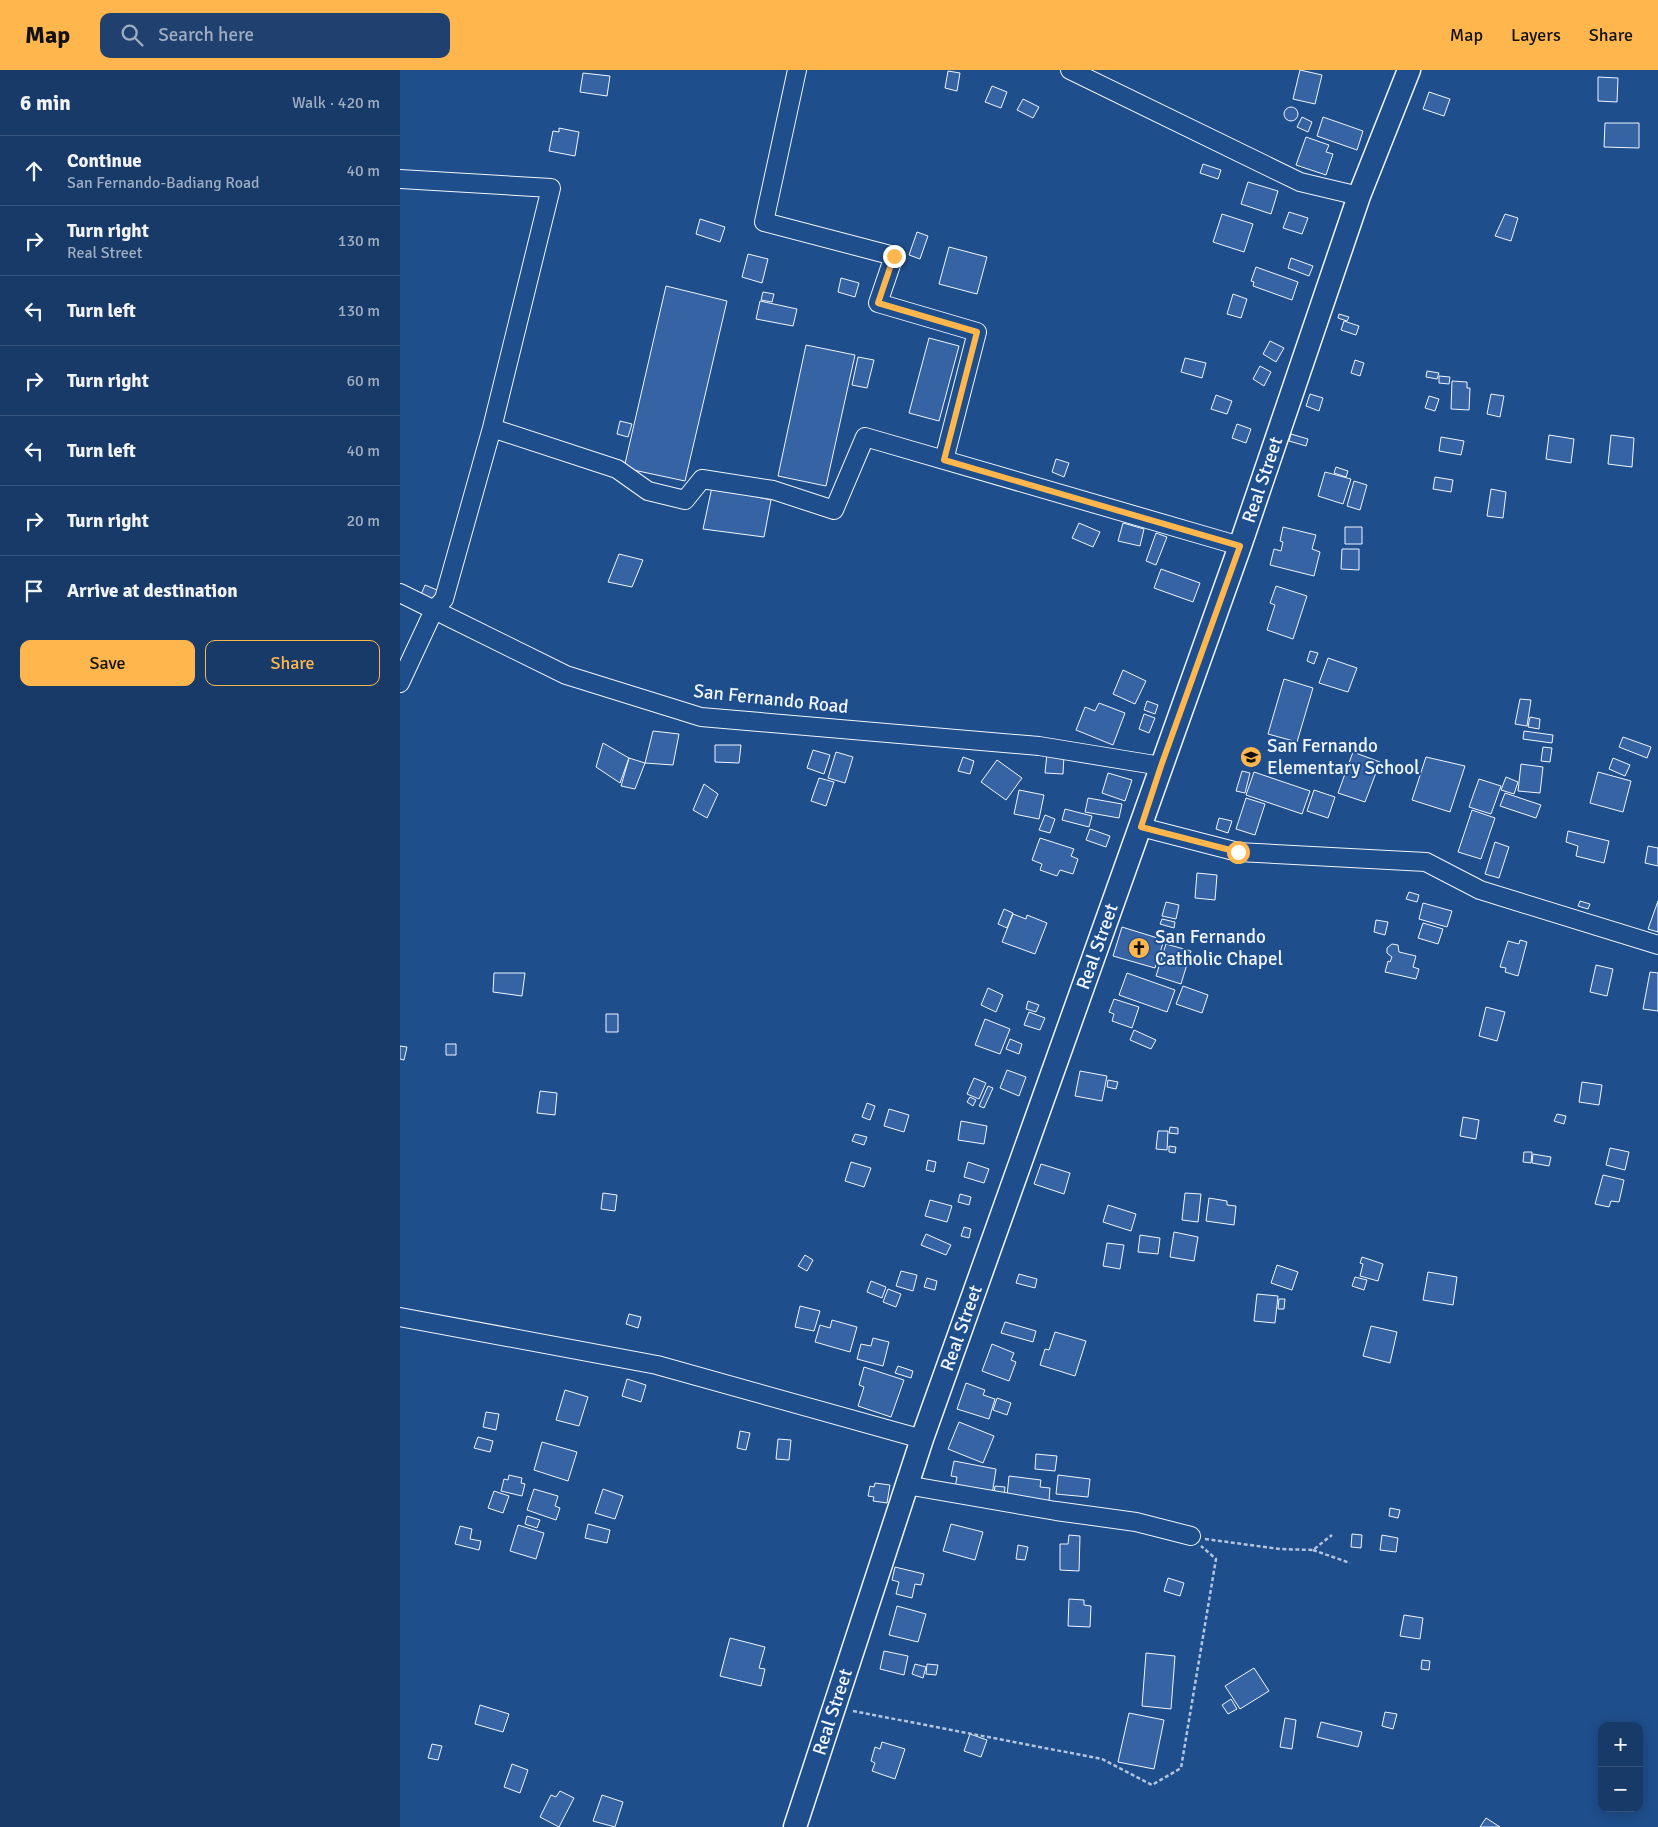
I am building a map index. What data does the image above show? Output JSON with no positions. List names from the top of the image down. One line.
{"streets":{"main road":["Real Street"],"street":["San Fernando Road"]},"crossings":[["Real Street","San Fernando Road"]],"places":{"school or university":["San Fernando Elementary School"],"church":["San Fernando Catholic Chapel"]},"page":{"header":"Map","search":"Search here","nav":["Map","Layers","Share"],"heading":["6 min","Walk · 420 m"],"list":[["Continue","San Fernando-Badiang Road","40 m"],["Turn right","Real Street","130 m"],["Turn left","130 m"],["Turn right","60 m"],["Turn left","40 m"],["Turn right","20 m"],"Arrive at destination"],"buttons":["Save","Share"],"map_buttons":["+","−"]}}
